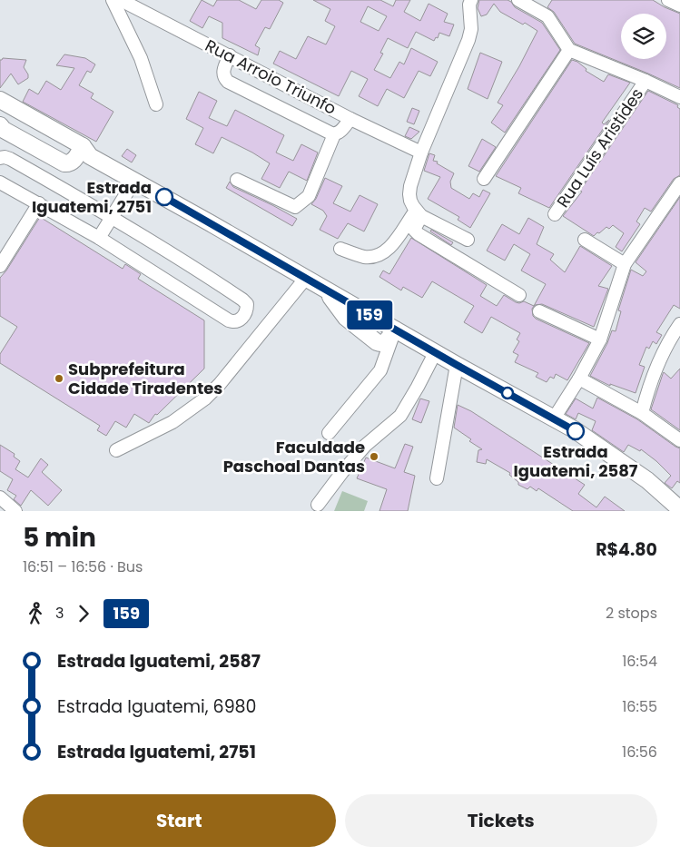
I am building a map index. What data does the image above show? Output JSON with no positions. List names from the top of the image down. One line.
{"streets":{"street":["Rua Arroio Triunfo","Rua Luís Aristides"]},"places":["Estrada Iguatemi, 2751","Subprefeitura Cidade Tiradentes","Estrada Iguatemi, 2587","Faculdade Paschoal Dantas"],"lines":["bus line 159"],"page":{"on_map":"159","heading":["5 min","16:51 – 16:56 · Bus","R$4.80"],"legs":["3","159","2 stops"],"list":[{"name":"Estrada Iguatemi, 2587","value":"16:54"},{"name":"Estrada Iguatemi, 6980","value":"16:55"},{"name":"Estrada Iguatemi, 2751","value":"16:56"}],"buttons":["Start","Tickets"]}}
